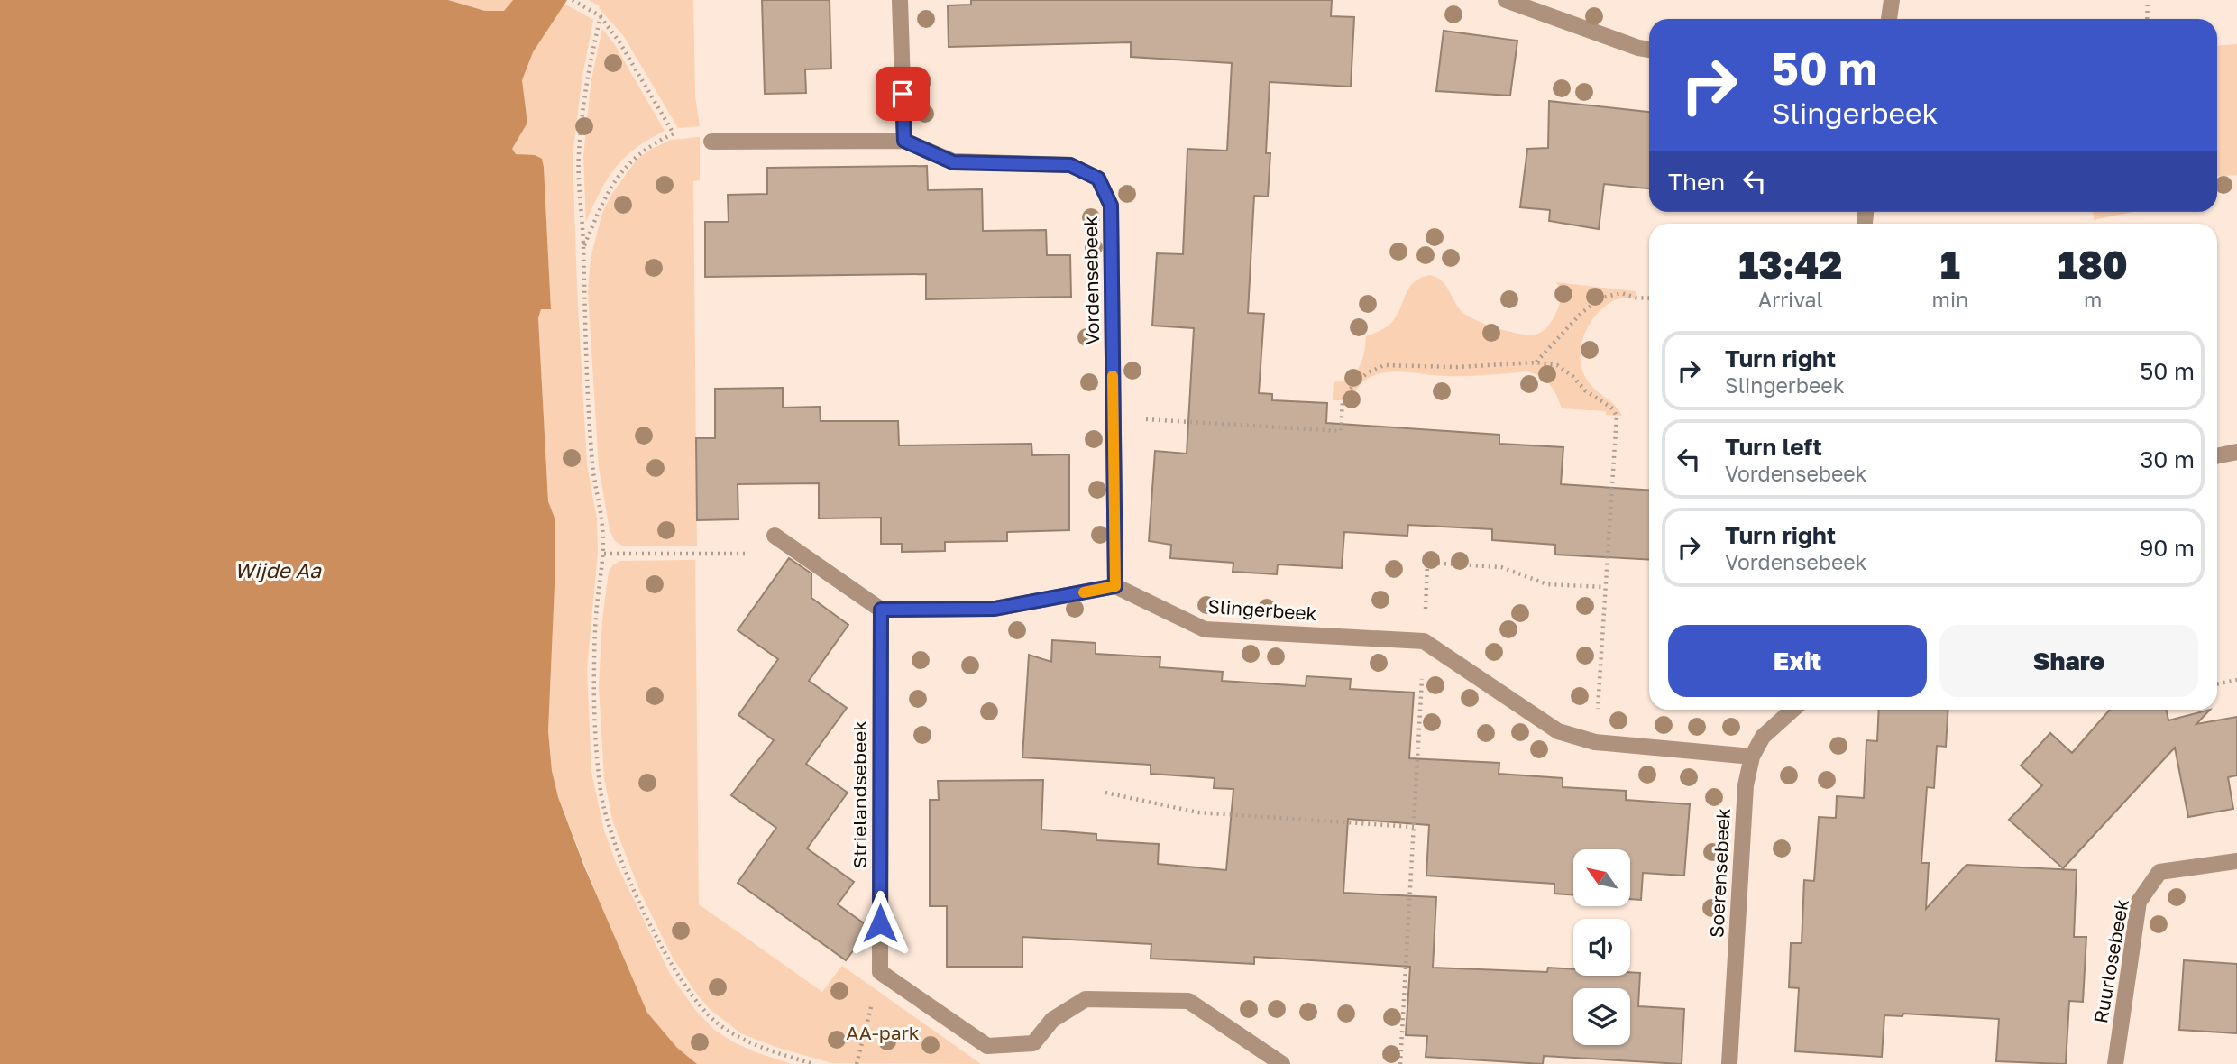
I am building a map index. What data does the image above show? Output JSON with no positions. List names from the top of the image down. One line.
{"streets":{"street":["Vordensebeek","Slingerbeek","Strielandsebeek","Soerensebeek","Ruurlosebeek"]},"crossings":[["Vordensebeek","Slingerbeek"]],"water":["Wijde Aa"],"parks":["AA-park"],"north":"top left","page":{"turn":["50 m","Slingerbeek"],"then":"Then","eta":["13:42","Arrival","1","min","180","m"],"list":[{"name":"Turn right","note":"Slingerbeek","value":"50 m"},{"name":"Turn left","note":"Vordensebeek","value":"30 m"},{"name":"Turn right","note":"Vordensebeek","value":"90 m"}],"buttons":["Exit","Share"]}}
